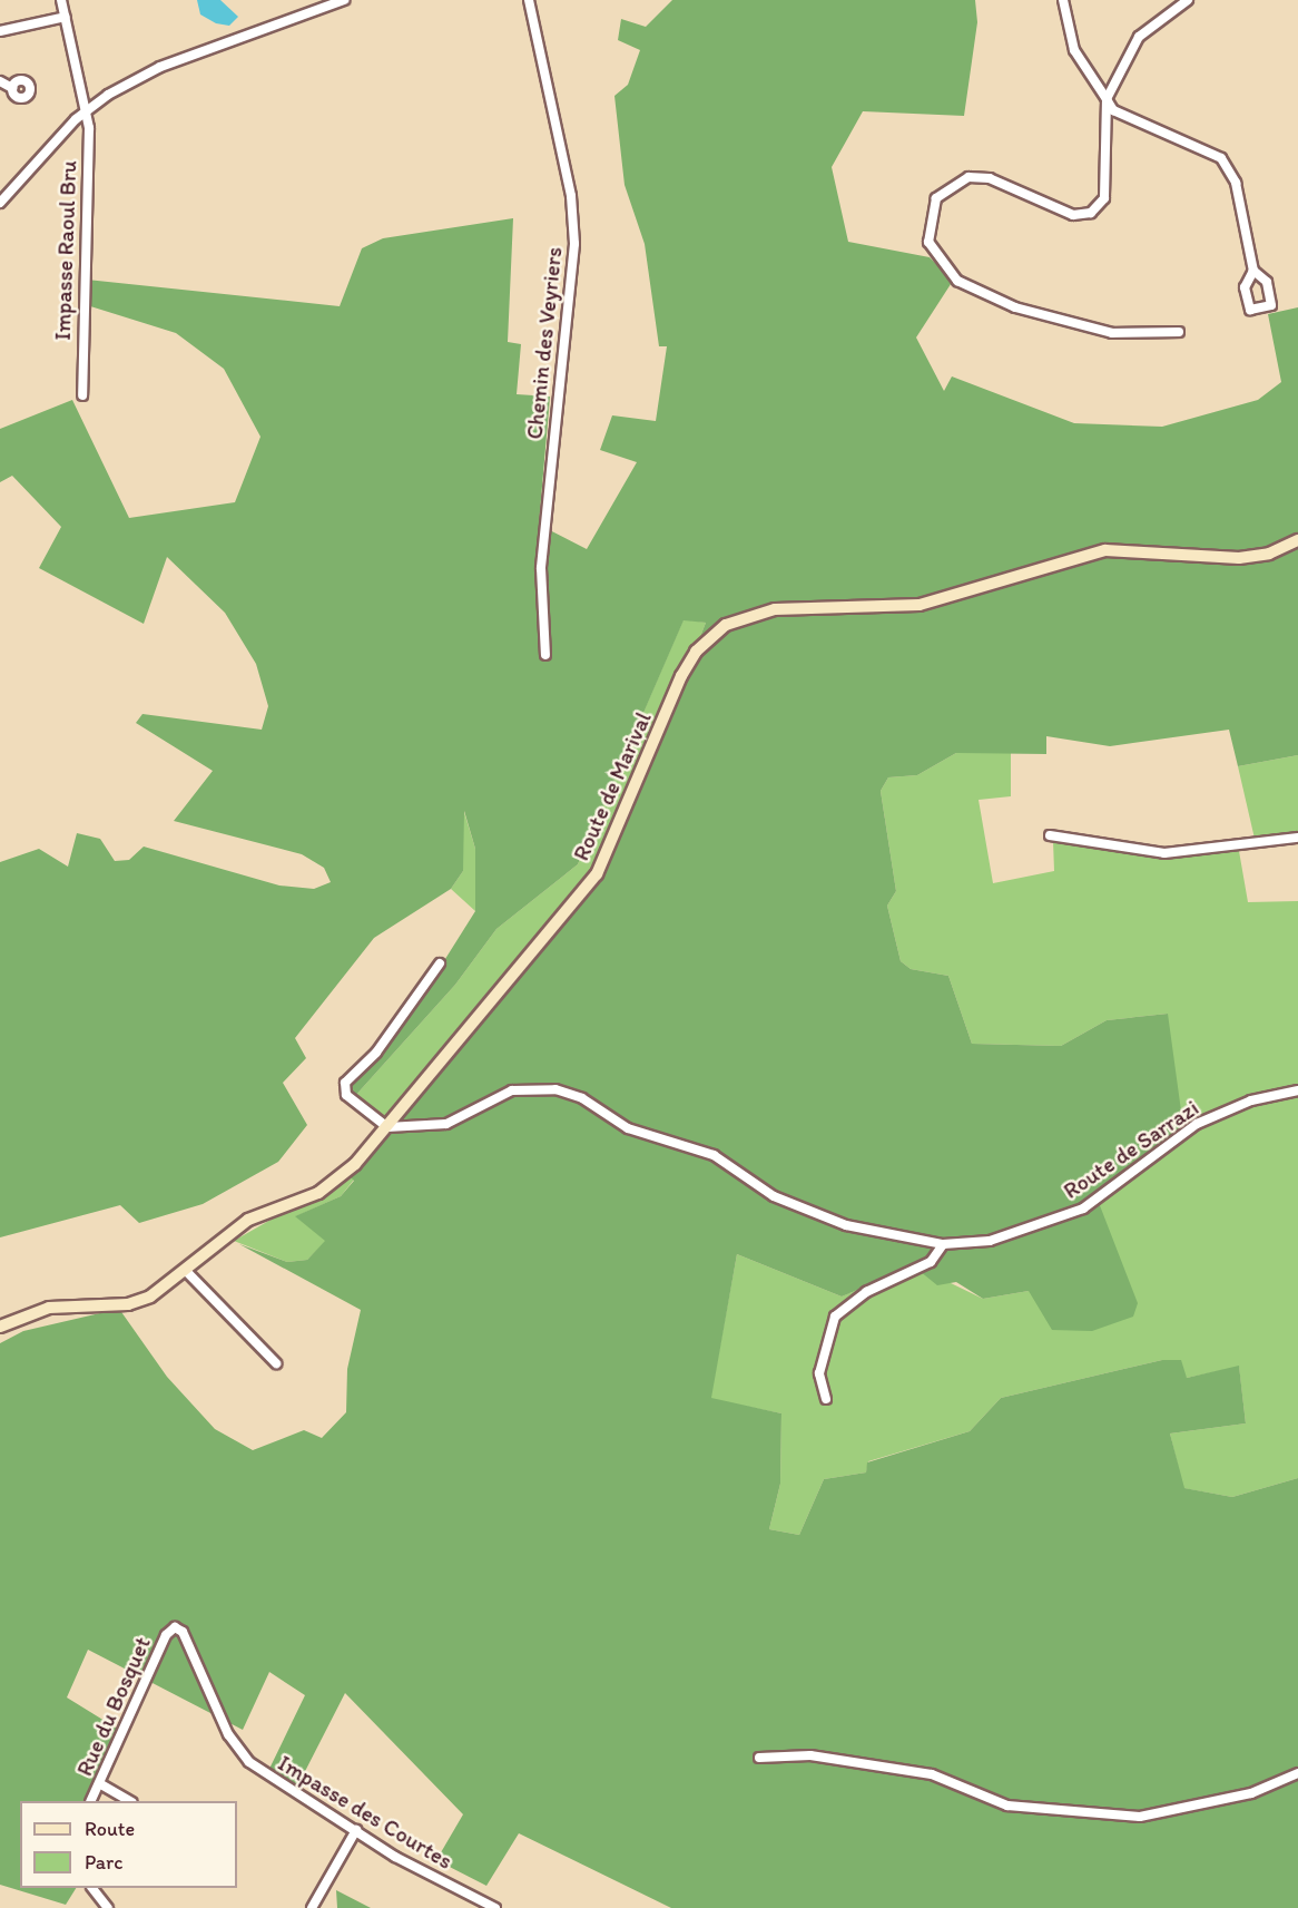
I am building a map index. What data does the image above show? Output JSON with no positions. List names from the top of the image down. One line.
{"streets":{"main road":["Route de Marival"],"street":["Impasse Raoul Bru","Chemin des Veyriers","Route de Sarrazi","Rue du Bosquet","Impasse des Courtes"]},"crossings":[["Route de Marival","Route de Sarrazi"],["Rue du Bosquet","Impasse des Courtes"]],"legend":["Route","Parc"]}
